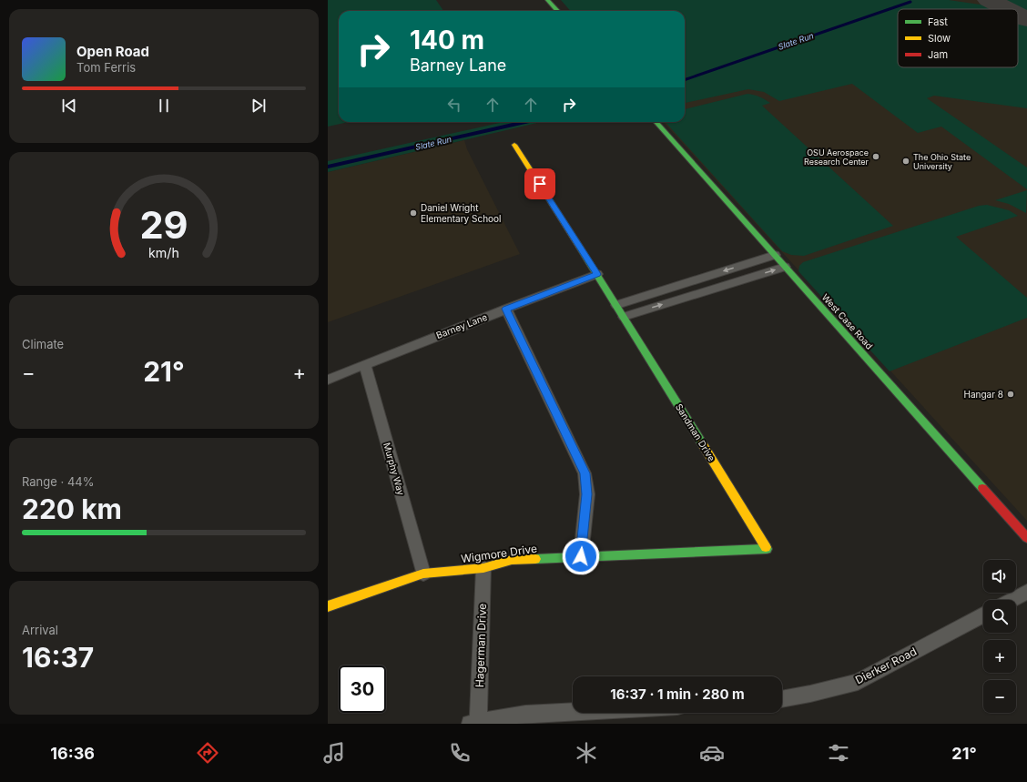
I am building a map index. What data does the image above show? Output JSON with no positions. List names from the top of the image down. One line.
{"streets":{"street":["West Case Road","Barney Lane","Sandman Drive","Murphy Way","Wigmore Drive","Hagerman Drive","Dierker Road"]},"crossings":[["Barney Lane","Sandman Drive"],["Barney Lane","Murphy Way"],["Sandman Drive","Wigmore Drive"],["Murphy Way","Wigmore Drive"],["Wigmore Drive","Hagerman Drive"]],"water":["Slate Run"],"places":["OSU Aerospace Research Center","The Ohio State University","Daniel Wright Elementary School","Hangar 8"],"legend":["Fast","Slow","Jam"],"page":{"turn":["140 m","Barney Lane"],"song":["Open Road","Tom Ferris"],"tile":["Climate",["Range · 44%","220 km"],["Arrival","16:37"]],"heat":["−","21°","+"],"map_buttons":["+","−"],"limit":"30","trip":"16:37 · 1 min · 280 m","tabs":["16:36","21°"],"gauge":["29","km/h"]}}
